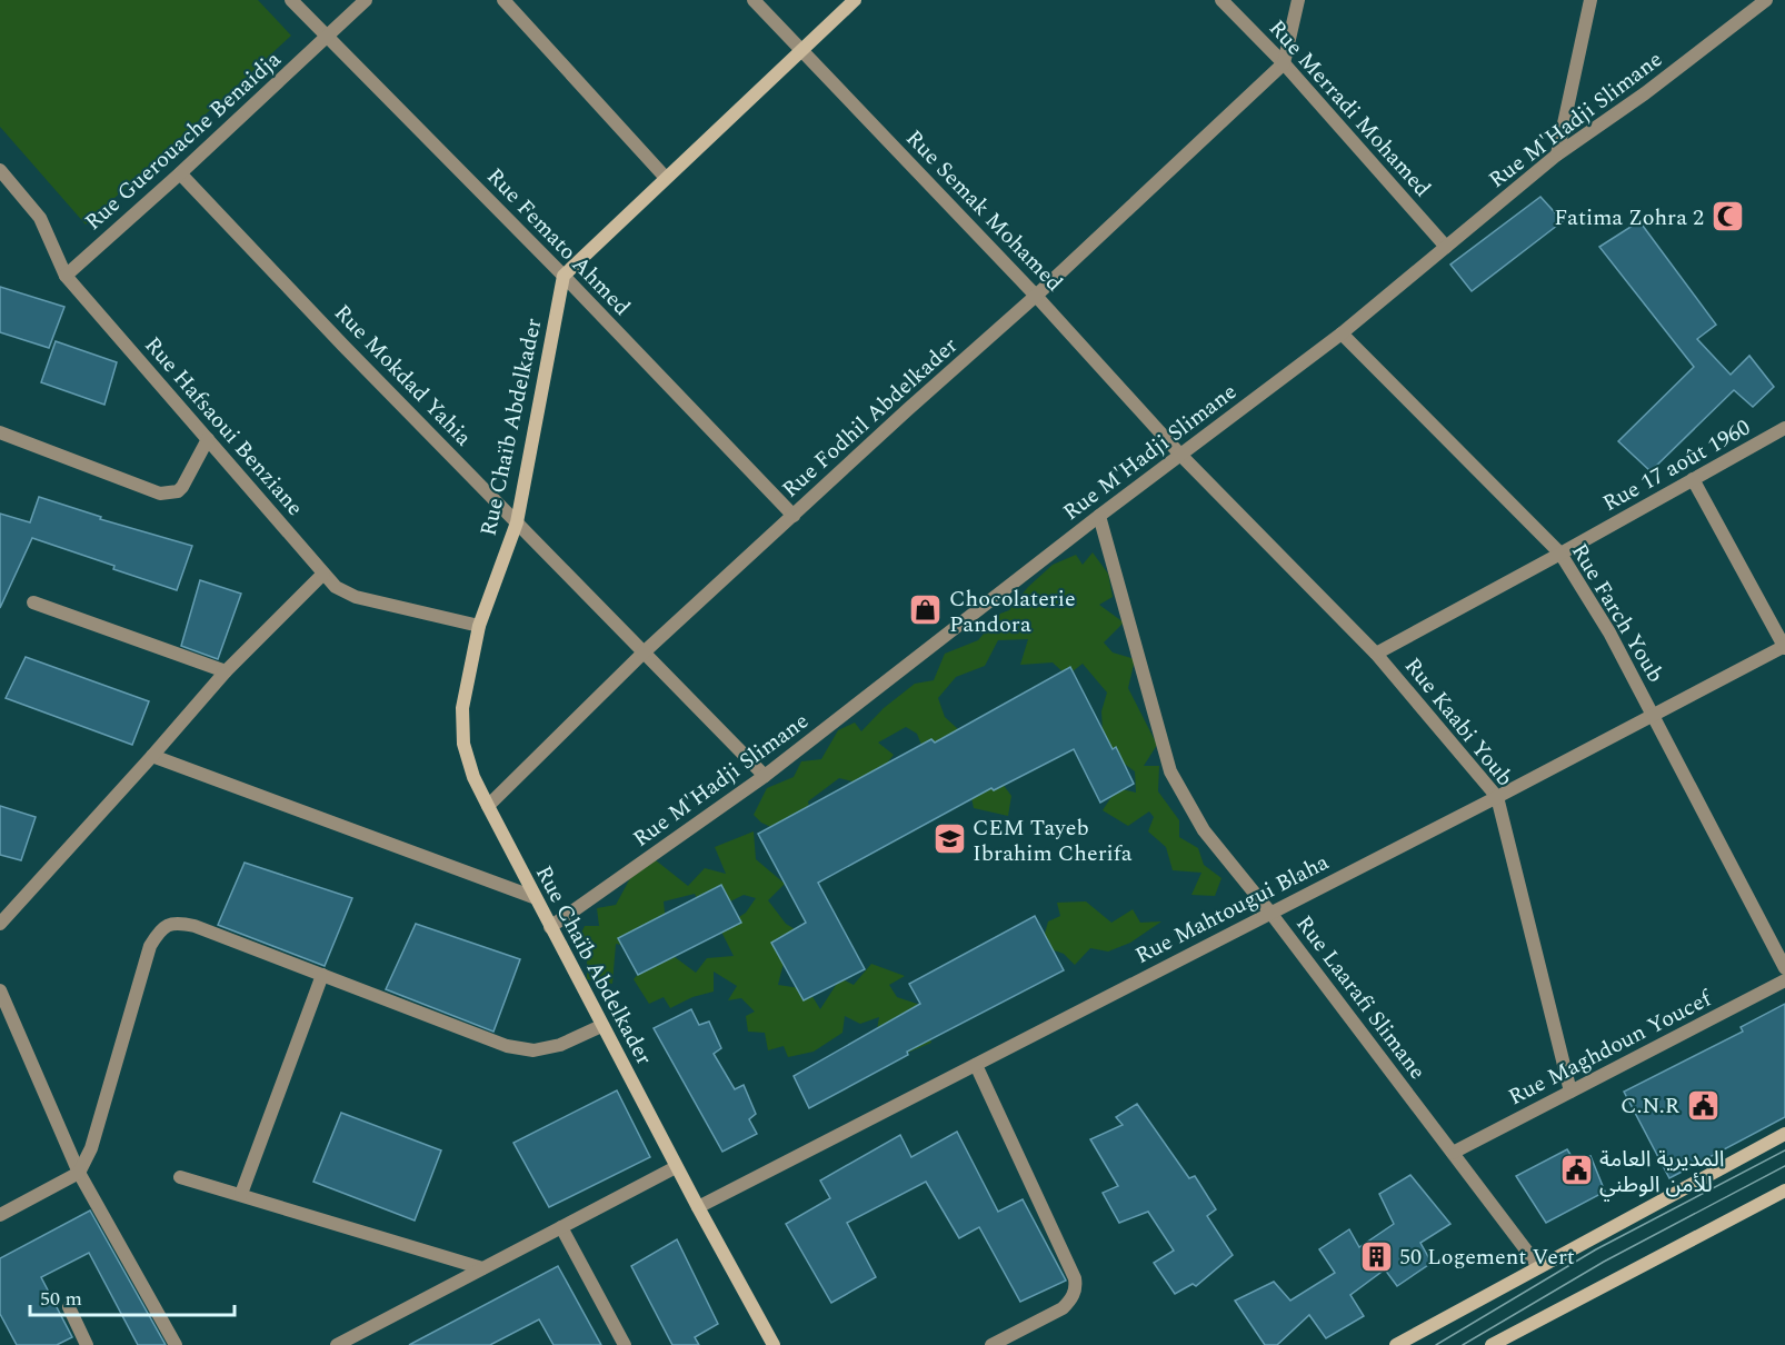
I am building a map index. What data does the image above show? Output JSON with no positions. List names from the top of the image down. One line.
{"streets":{"street":["Rue Merradi Mohamed","Rue M'Hadji Slimane","Rue Guerouache Benaidja","Rue Semak Mohamed","Rue Femato Ahmed","Rue Mokdad Yahia","Rue Fodhil Abdelkader","Rue Hafsaoui Benziane","Rue Chaïb Abdelkader","Rue 17 août 1960","Rue Farch Youb","Rue Kaabi Youb","Rue Mahtougui Blaha","Rue Laarafi Slimane","Rue Maghdoun Youcef"]},"crossings":[["Rue Merradi Mohamed","Rue M'Hadji Slimane"],["Rue Merradi Mohamed","Rue Fodhil Abdelkader"],["Rue M'Hadji Slimane","Rue Semak Mohamed"],["Rue M'Hadji Slimane","Rue Mokdad Yahia"],["Rue M'Hadji Slimane","Rue Chaïb Abdelkader"],["Rue M'Hadji Slimane","Rue Farch Youb"],["Rue M'Hadji Slimane","Rue Kaabi Youb"],["Rue M'Hadji Slimane","Rue Laarafi Slimane"],["Rue Guerouache Benaidja","Rue Femato Ahmed"],["Rue Guerouache Benaidja","Rue Mokdad Yahia"],["Rue Guerouache Benaidja","Rue Hafsaoui Benziane"],["Rue Semak Mohamed","Rue Fodhil Abdelkader"],["Rue Semak Mohamed","Rue Kaabi Youb"],["Rue Femato Ahmed","Rue Fodhil Abdelkader"],["Rue Femato Ahmed","Rue Chaïb Abdelkader"],["Rue Mokdad Yahia","Rue Fodhil Abdelkader"],["Rue Mokdad Yahia","Rue Chaïb Abdelkader"],["Rue Fodhil Abdelkader","Rue Chaïb Abdelkader"],["Rue Hafsaoui Benziane","Rue Chaïb Abdelkader"],["Rue Chaïb Abdelkader","Rue Mahtougui Blaha"],["Rue 17 août 1960","Rue Farch Youb"],["Rue 17 août 1960","Rue Kaabi Youb"],["Rue Farch Youb","Rue Mahtougui Blaha"],["Rue Kaabi Youb","Rue Mahtougui Blaha"],["Rue Kaabi Youb","Rue Maghdoun Youcef"],["Rue Mahtougui Blaha","Rue Laarafi Slimane"],["Rue Laarafi Slimane","Rue Maghdoun Youcef"]],"places":{"mosque":["Fatima Zohra 2"],"shop":["Chocolaterie Pandora"],"school or university":["CEM Tayeb Ibrahim Cherifa"],"public building":["C.N.R","المديرية العامة للأمن الوطني"],"building":["50 Logement Vert"]},"scale_bar":"50 m"}
